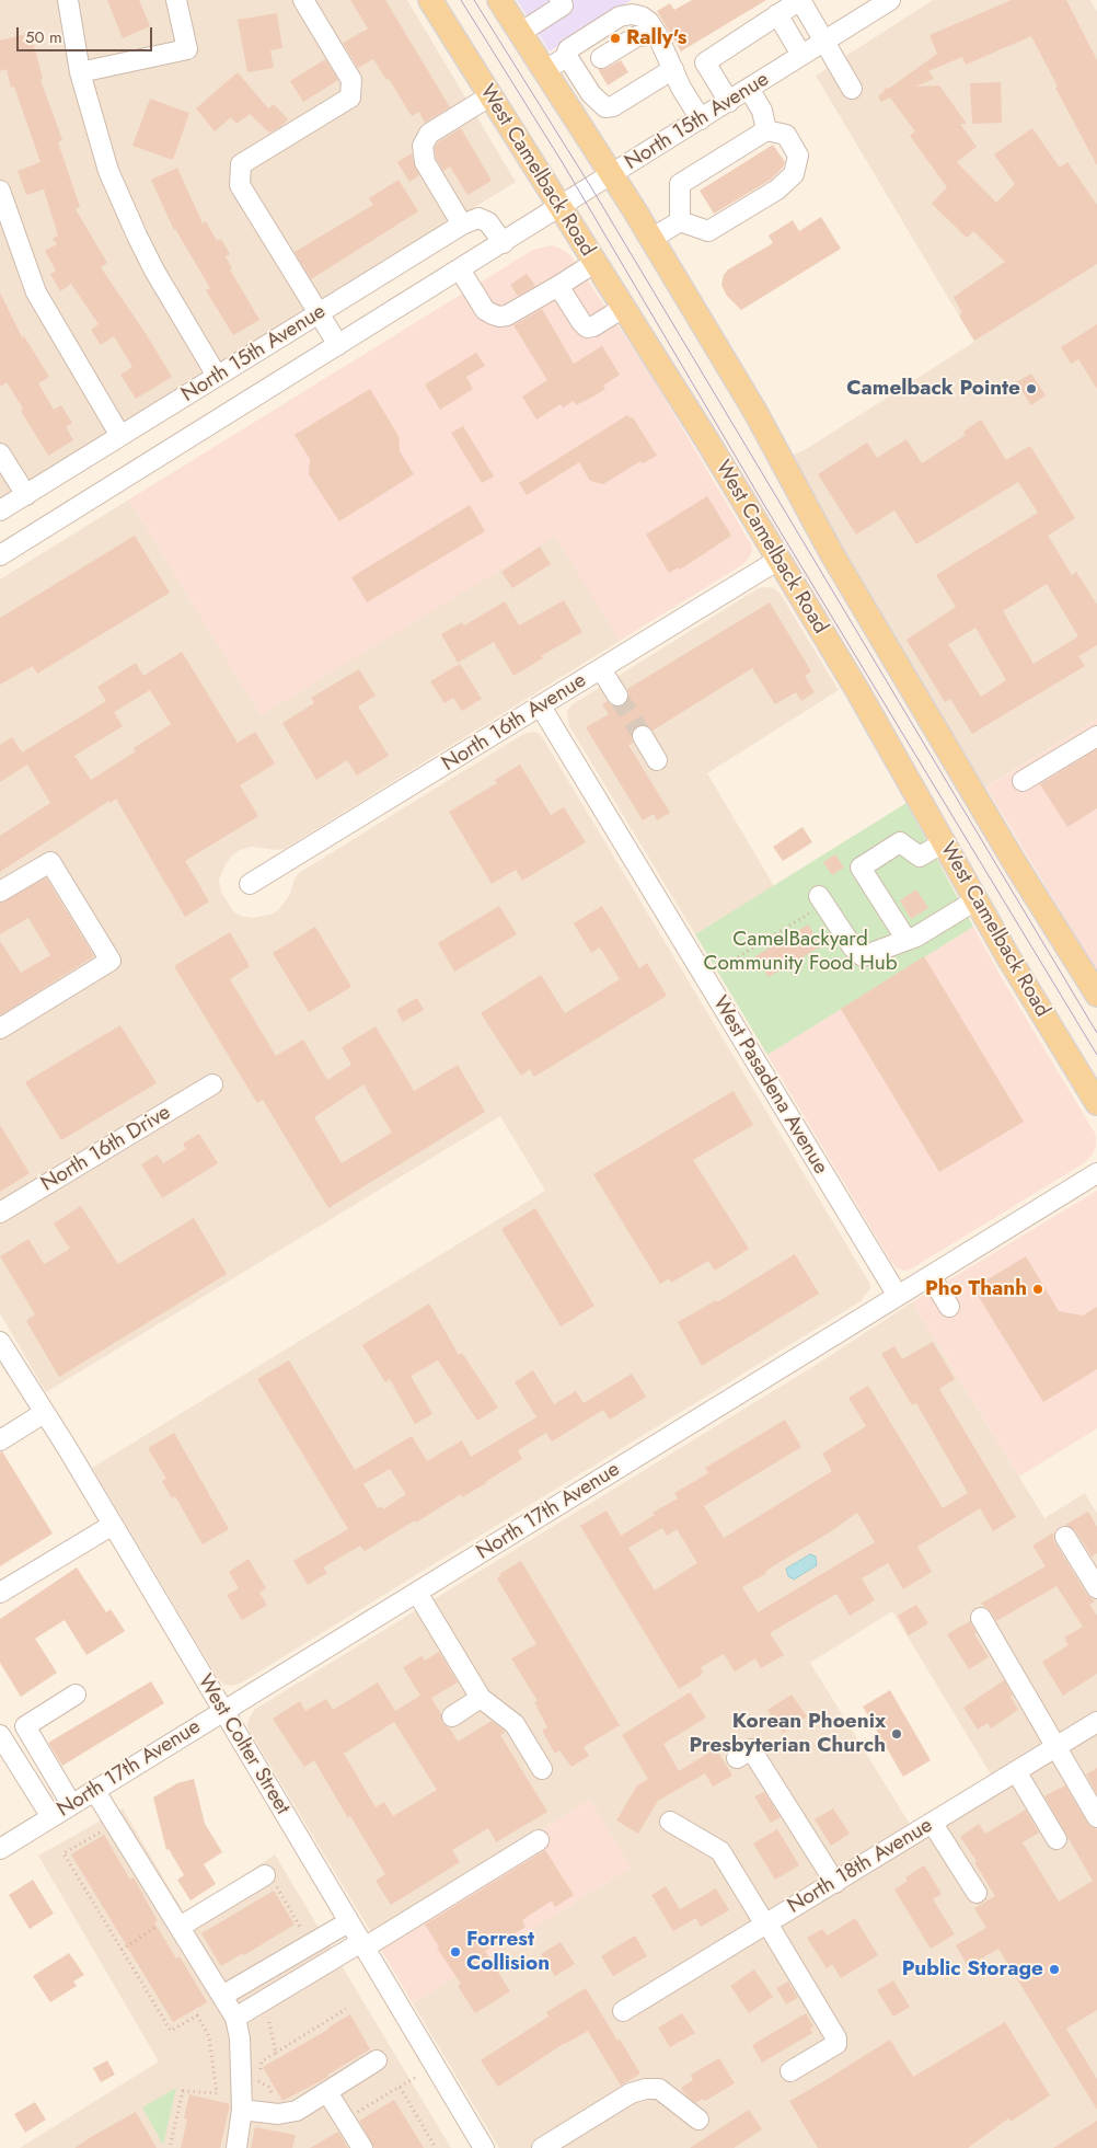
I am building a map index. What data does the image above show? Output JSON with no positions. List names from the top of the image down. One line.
{"streets":{"main road":["West Camelback Road"],"street":["North 15th Avenue","North 16th Avenue","West Pasadena Avenue","North 16th Drive","North 17th Avenue","West Colter Street","North 18th Avenue"]},"crossings":[["North 15th Avenue","West Camelback Road"],["West Camelback Road","North 16th Avenue"],["North 16th Avenue","West Pasadena Avenue"],["West Pasadena Avenue","North 17th Avenue"],["North 17th Avenue","West Colter Street"]],"parks":["CamelBackyard Community Food Hub"],"places":["Rally's","Camelback Pointe","Pho Thanh","Korean Phoenix Presbyterian Church","Forrest Collision","Public Storage"],"scale_bar":"50 m"}
